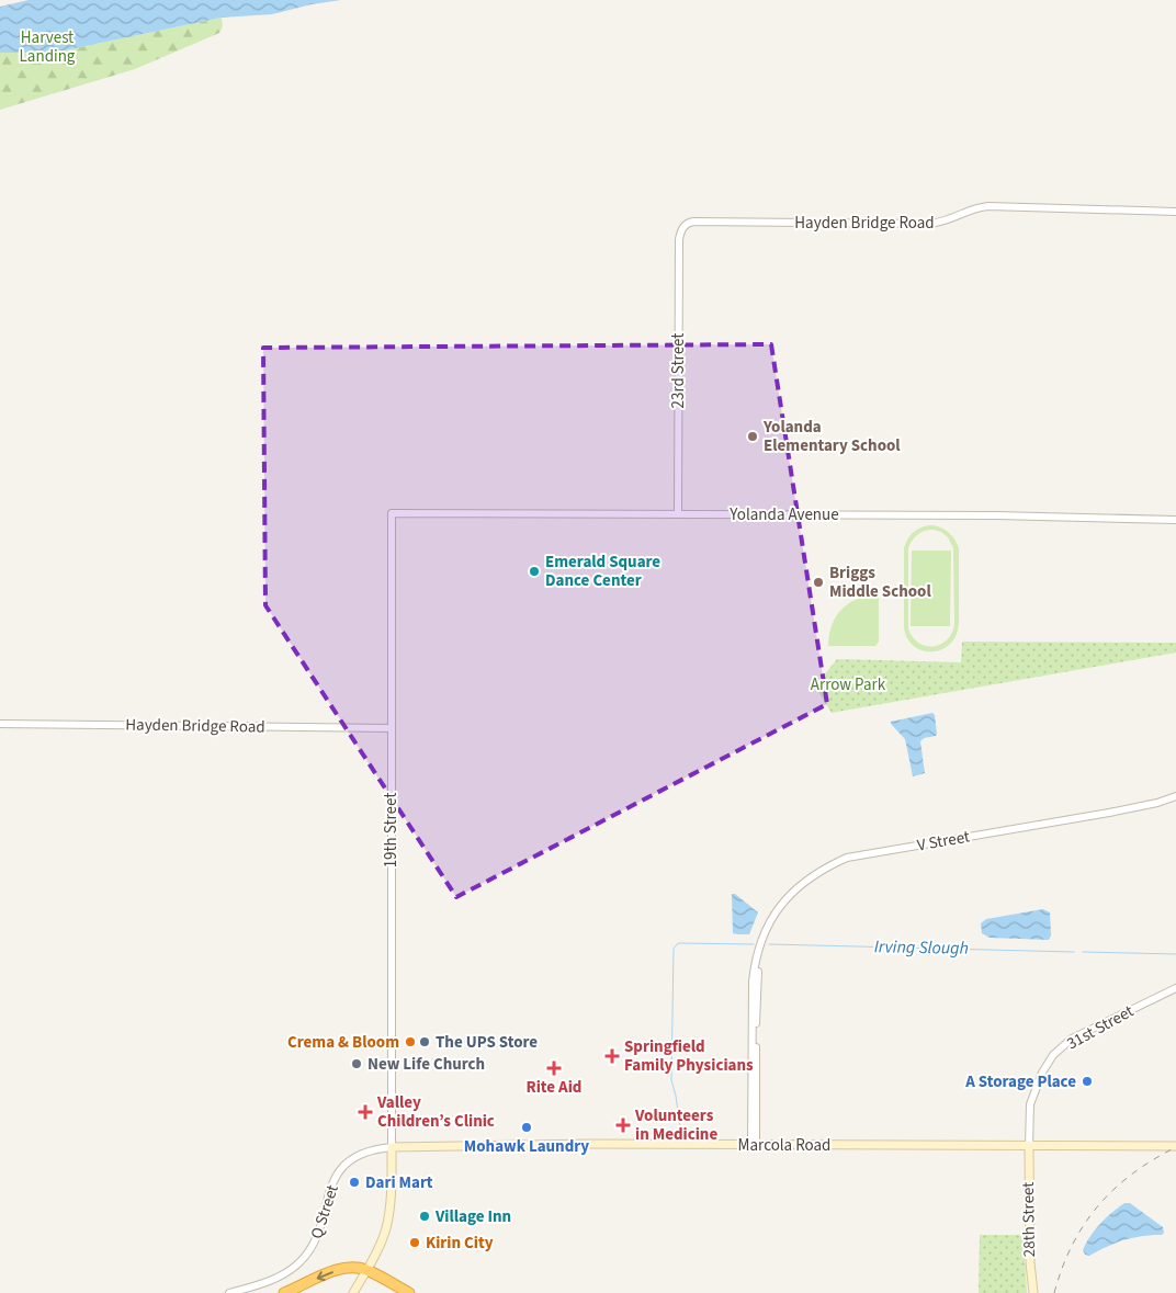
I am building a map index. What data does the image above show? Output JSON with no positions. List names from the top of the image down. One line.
{"streets":{"main road":["Marcola Road","28th Street"],"street":["Hayden Bridge Road","23rd Street","Yolanda Avenue","19th Street","V Street","31st Street","Q Street"]},"crossings":[["Hayden Bridge Road","23rd Street"],["Hayden Bridge Road","19th Street"],["23rd Street","Yolanda Avenue"],["Yolanda Avenue","19th Street"],["19th Street","Marcola Road"],["19th Street","Q Street"],["V Street","Marcola Road"],["31st Street","Marcola Road"],["31st Street","28th Street"],["Marcola Road","Q Street"],["Marcola Road","28th Street"]],"water":["Irving Slough"],"parks":["Harvest Landing","Arrow Park"],"places":{"other":["Yolanda Elementary School","Emerald Square Dance Center","Briggs Middle School","Crema & Bloom","The UPS Store","New Life Church","A Storage Place","Mohawk Laundry","Dari Mart","Village Inn","Kirin City"],"health":["Springfield Family Physicians","Rite Aid","Valley Children’s Clinic","Volunteers in Medicine"]}}
